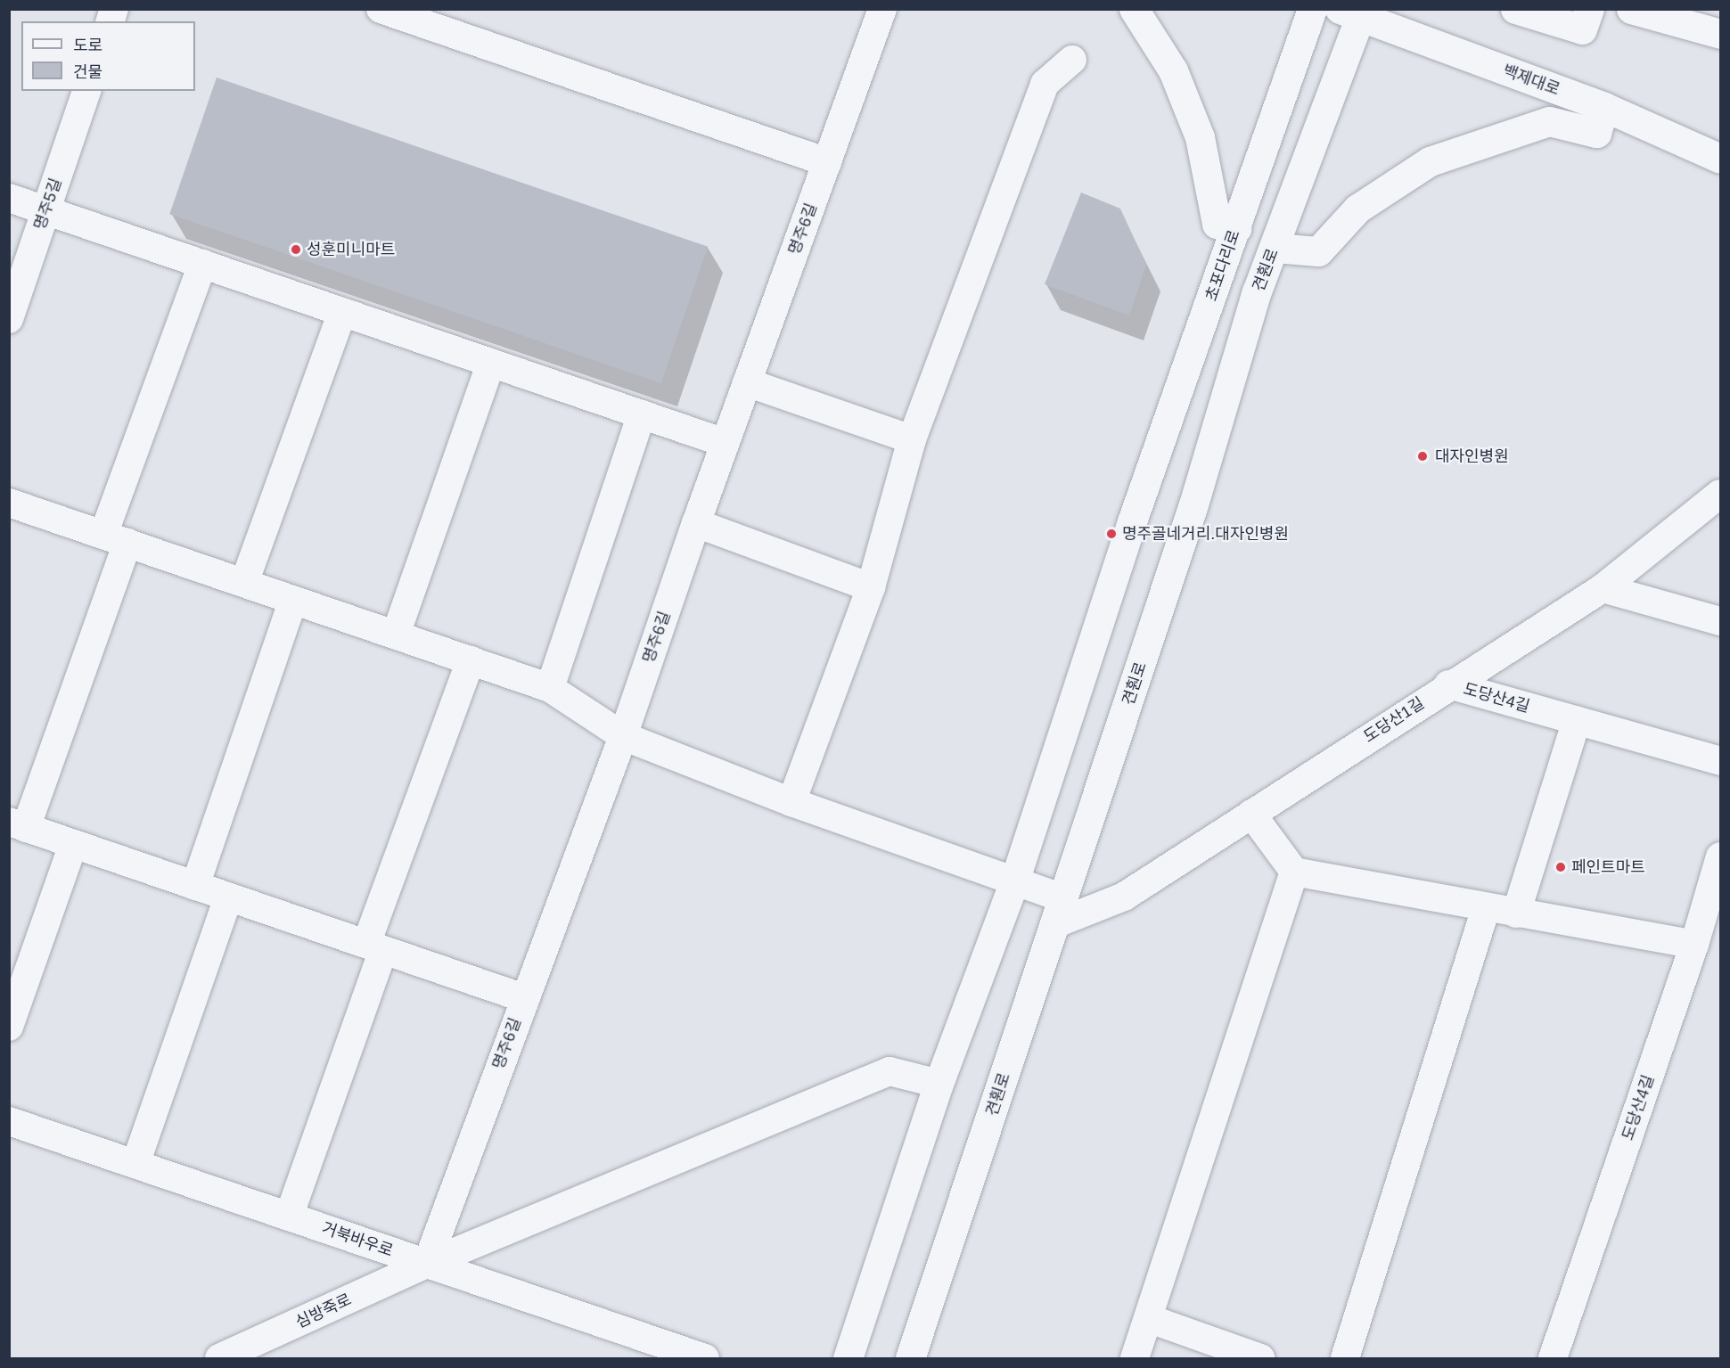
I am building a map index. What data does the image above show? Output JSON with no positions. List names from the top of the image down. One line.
{"streets":{"street":["백제대로","명주5길","명주6길","초포다리로","견훤로","도당산4길","도당산1길","거북바우로","심방죽로"]},"crossings":[["백제대로","견훤로"],["명주6길","거북바우로"],["명주6길","심방죽로"],["견훤로","도당산1길"],["도당산4길","도당산1길"],["거북바우로","심방죽로"]],"places":["성훈미니마트","대자인병원","명주골네거리.대자인병원","페인트마트"],"legend":["도로","건물"]}
